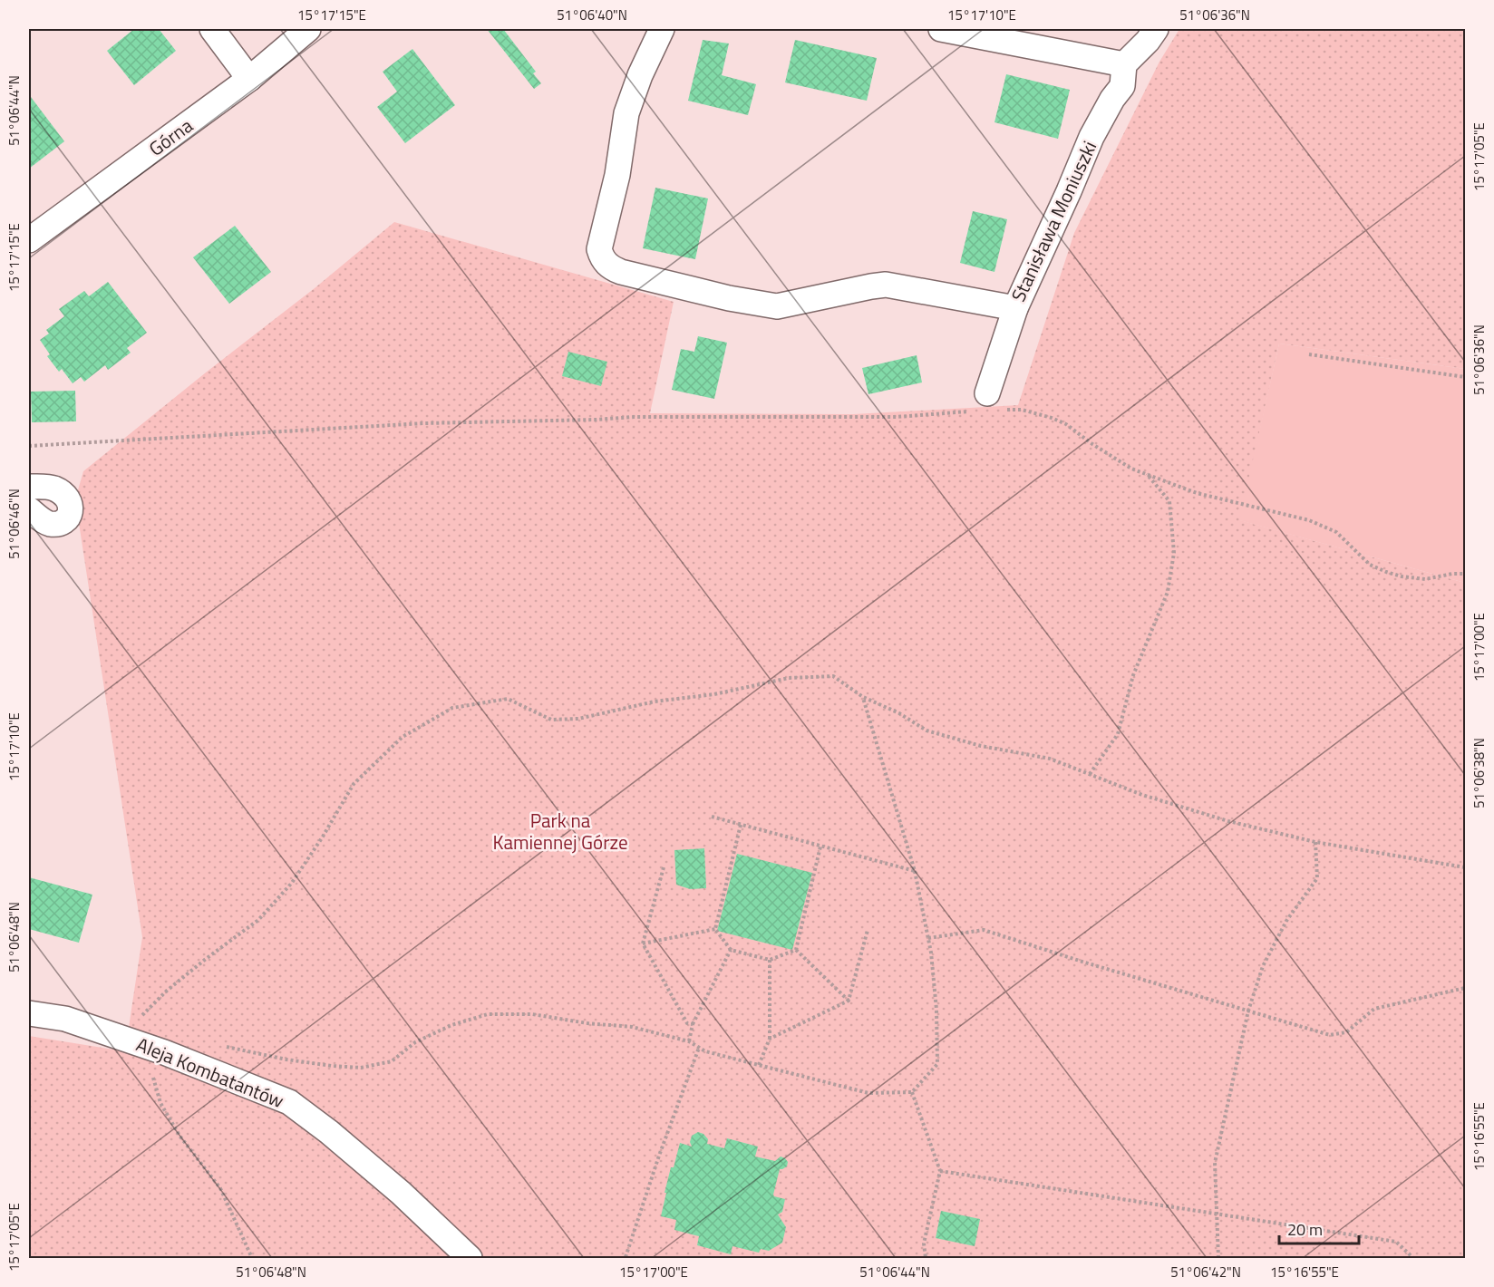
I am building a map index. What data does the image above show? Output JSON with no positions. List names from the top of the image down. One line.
{"streets":{"street":["Górna","Stanisława Moniuszki","Aleja Kombatantów"]},"parks":["Park na Kamiennej Górze"],"scale_bar":"20 m","coordinates":["15°17'15\"E","51°06'40\"N","15°17'10\"E","51°06'36\"N","51°06'44\"N","15°17'05\"E","51°06'46\"N","15°17'00\"E","51°06'38\"N","51°06'48\"N","15°16'55\"E","51°06'42\"N"]}
